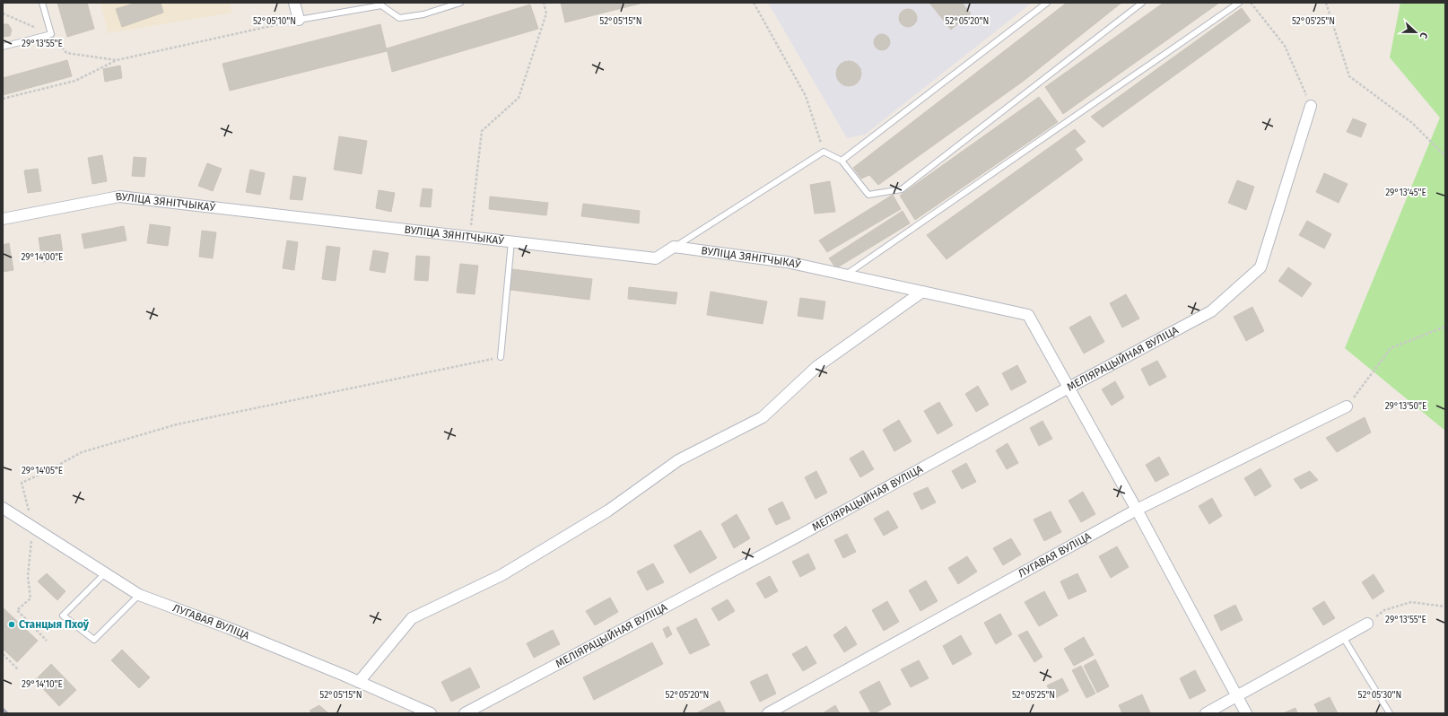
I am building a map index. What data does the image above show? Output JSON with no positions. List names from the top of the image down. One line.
{"streets":{"street":["ВУЛІЦА ЗЯНІТЧЫКАЎ","МЕЛІЯРАЦЫЙНАЯ ВУЛІЦА","ЛУГАВАЯ ВУЛІЦА"]},"crossings":[["ВУЛІЦА ЗЯНІТЧЫКАЎ","МЕЛІЯРАЦЫЙНАЯ ВУЛІЦА"]],"places":["Станцыя Пхоў"],"north":"right","coordinates":["52°05'10\"N","52°05'15\"N","52°05'20\"N","52°05'25\"N","29°13'55\"E","29°13'45\"E","29°14'00\"E","29°13'50\"E","29°14'05\"E","29°14'10\"E","52°05'30\"N"]}
